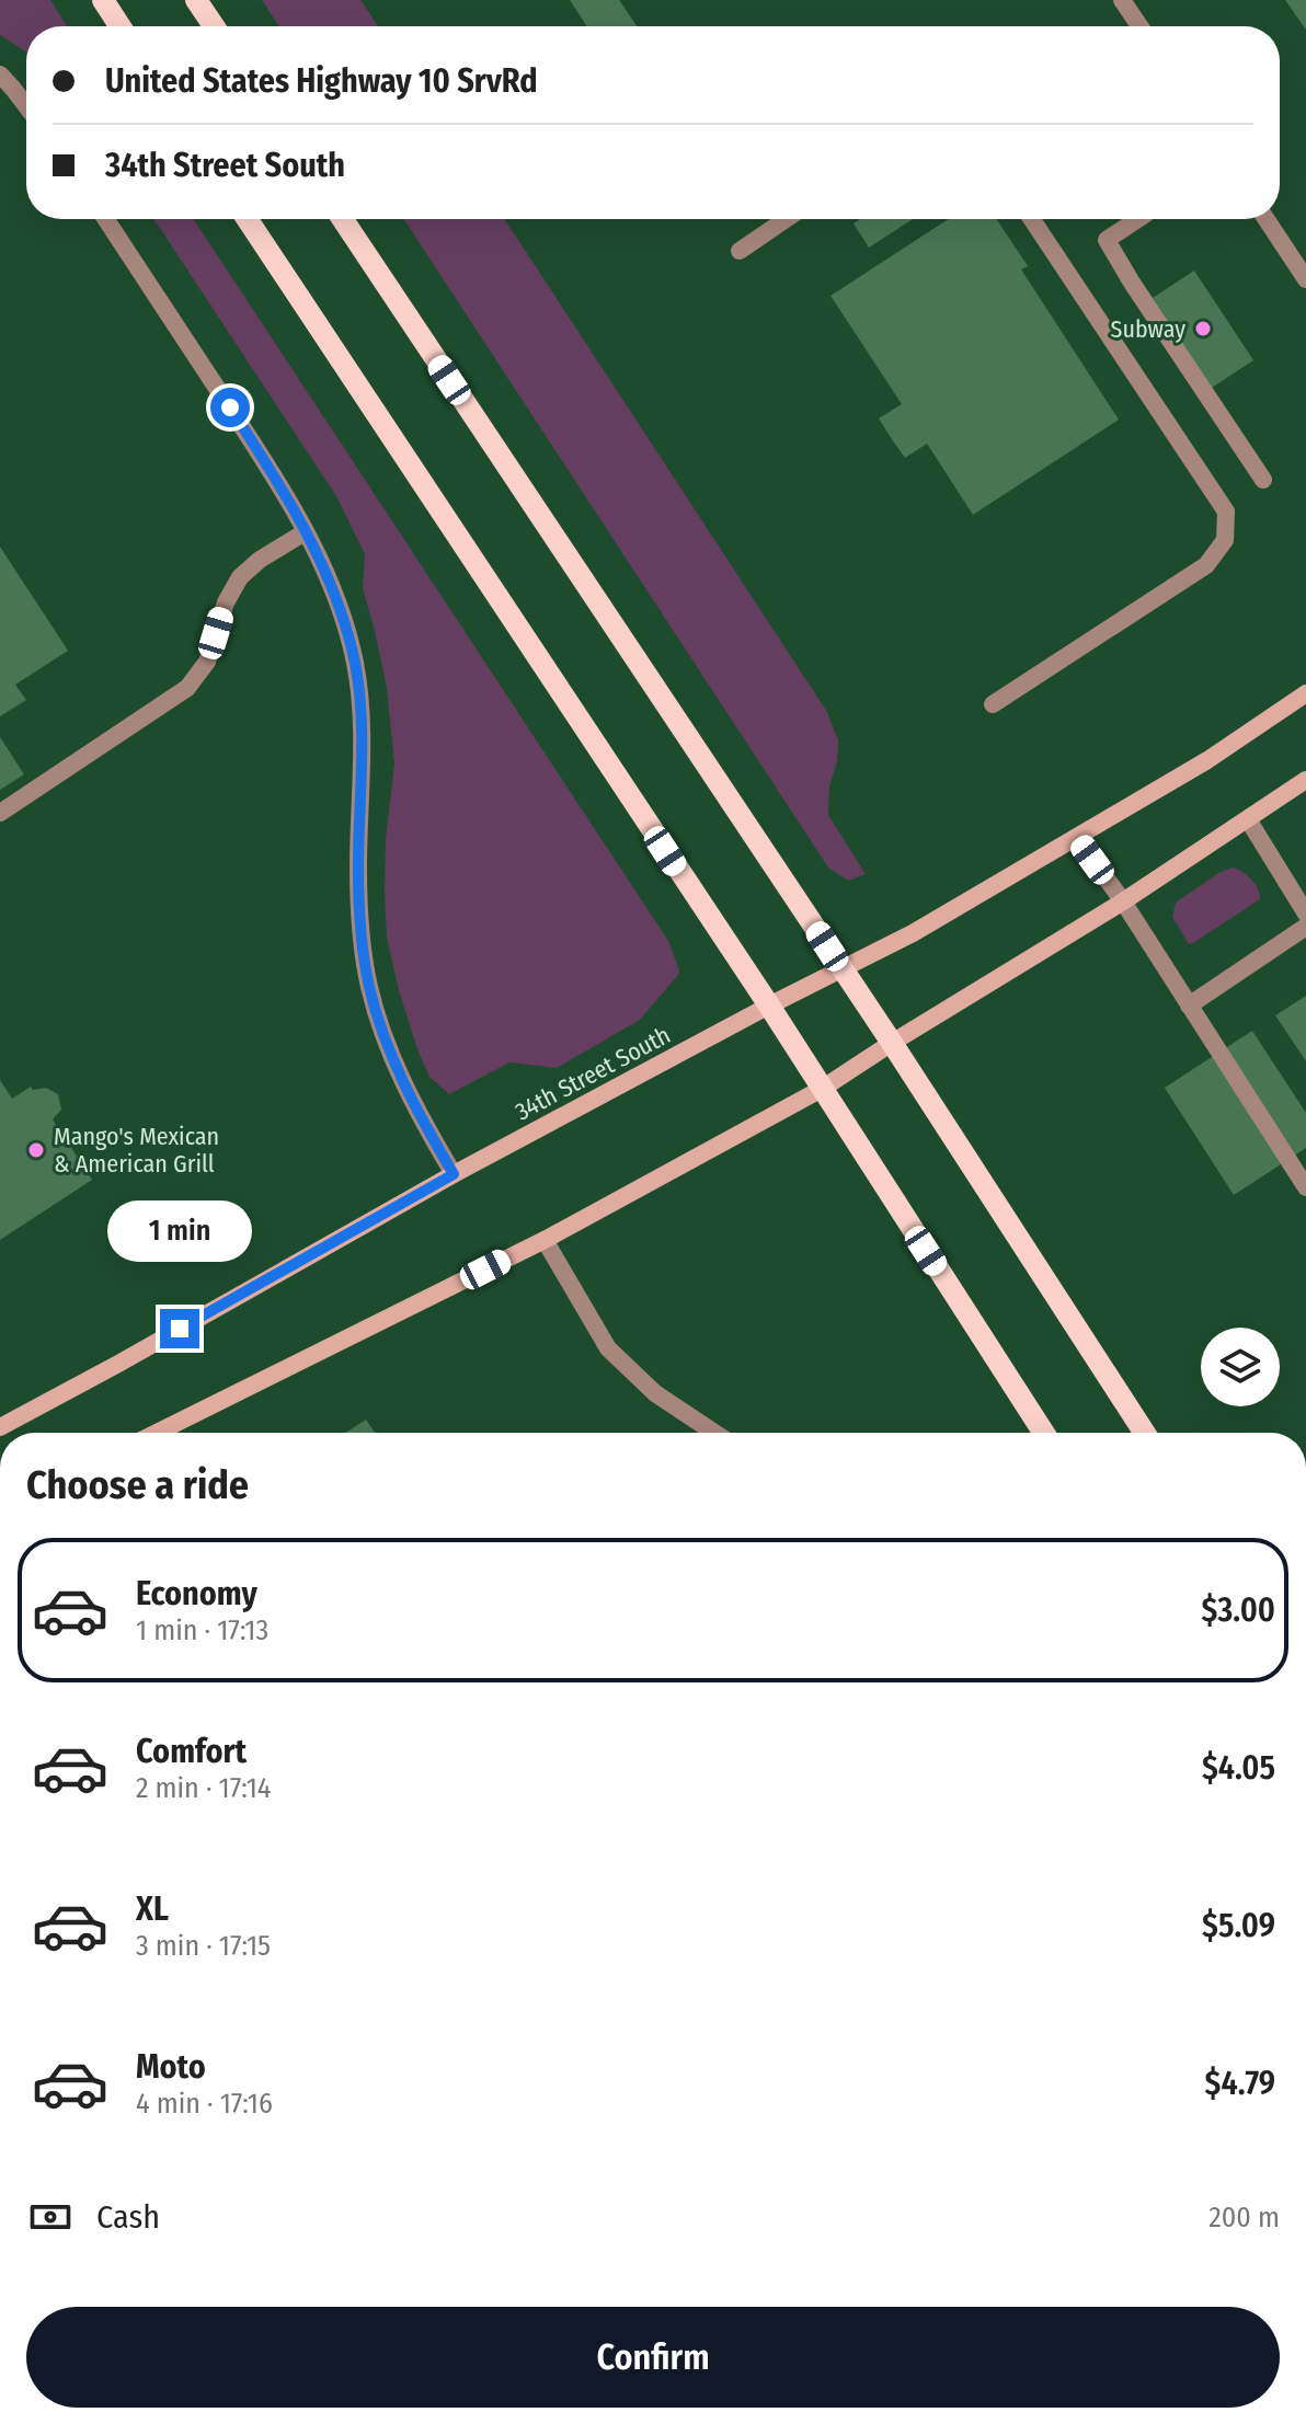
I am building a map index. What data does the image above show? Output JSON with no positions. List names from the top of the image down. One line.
{"streets":{"main road":["34th Street South"]},"places":["Subway","Mango's Mexican & American Grill"],"page":{"banner":["United States Highway 10 SrvRd","34th Street South"],"bubble":"1 min","heading":"Choose a ride","list":[{"name":"Economy","note":"1 min · 17:13","value":"$3.00"},{"name":"Comfort","note":"2 min · 17:14","value":"$4.05"},{"name":"XL","note":"3 min · 17:15","value":"$5.09"},{"name":"Moto","note":"4 min · 17:16","value":"$4.79"}],"pay":["Cash","200 m"],"buttons":"Confirm"}}
